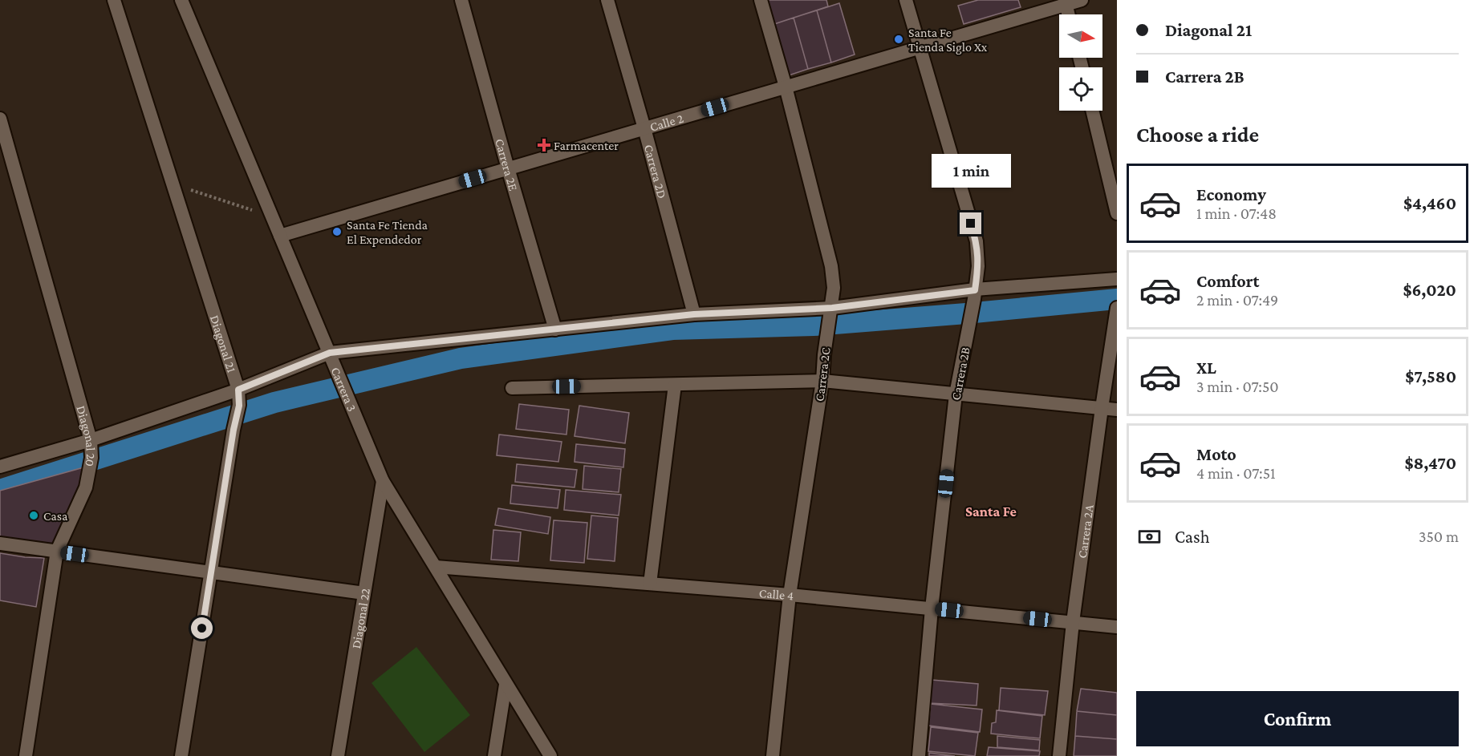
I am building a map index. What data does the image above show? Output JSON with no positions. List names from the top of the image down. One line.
{"streets":{"street":["Calle 2","Carrera 2E","Carrera 2D","Diagonal 21","Carrera 2B","Carrera 2C","Carrera 3","Diagonal 20","Carrera 2A","Calle 4","Diagonal 22"]},"crossings":[["Calle 2","Carrera 2E"],["Calle 2","Carrera 2D"],["Calle 2","Carrera 2B"],["Calle 2","Carrera 2C"],["Calle 2","Carrera 3"],["Carrera 2B","Calle 4"],["Carrera 2C","Calle 4"],["Carrera 3","Calle 4"],["Carrera 3","Diagonal 22"],["Carrera 2A","Calle 4"]],"districts":["Santa Fe"],"places":{"other":["Santa Fe Tienda Siglo Xx","Santa Fe Tienda El Expendedor","Casa"],"health":["Farmacenter"]},"north":"right","page":{"banner":["Diagonal 21","Carrera 2B"],"heading":"Choose a ride","bubble":"1 min","list":[{"name":"Economy","note":"1 min · 07:48","value":"$4,460"},{"name":"Comfort","note":"2 min · 07:49","value":"$6,020"},{"name":"XL","note":"3 min · 07:50","value":"$7,580"},{"name":"Moto","note":"4 min · 07:51","value":"$8,470"}],"pay":["Cash","350 m"],"buttons":"Confirm"}}
